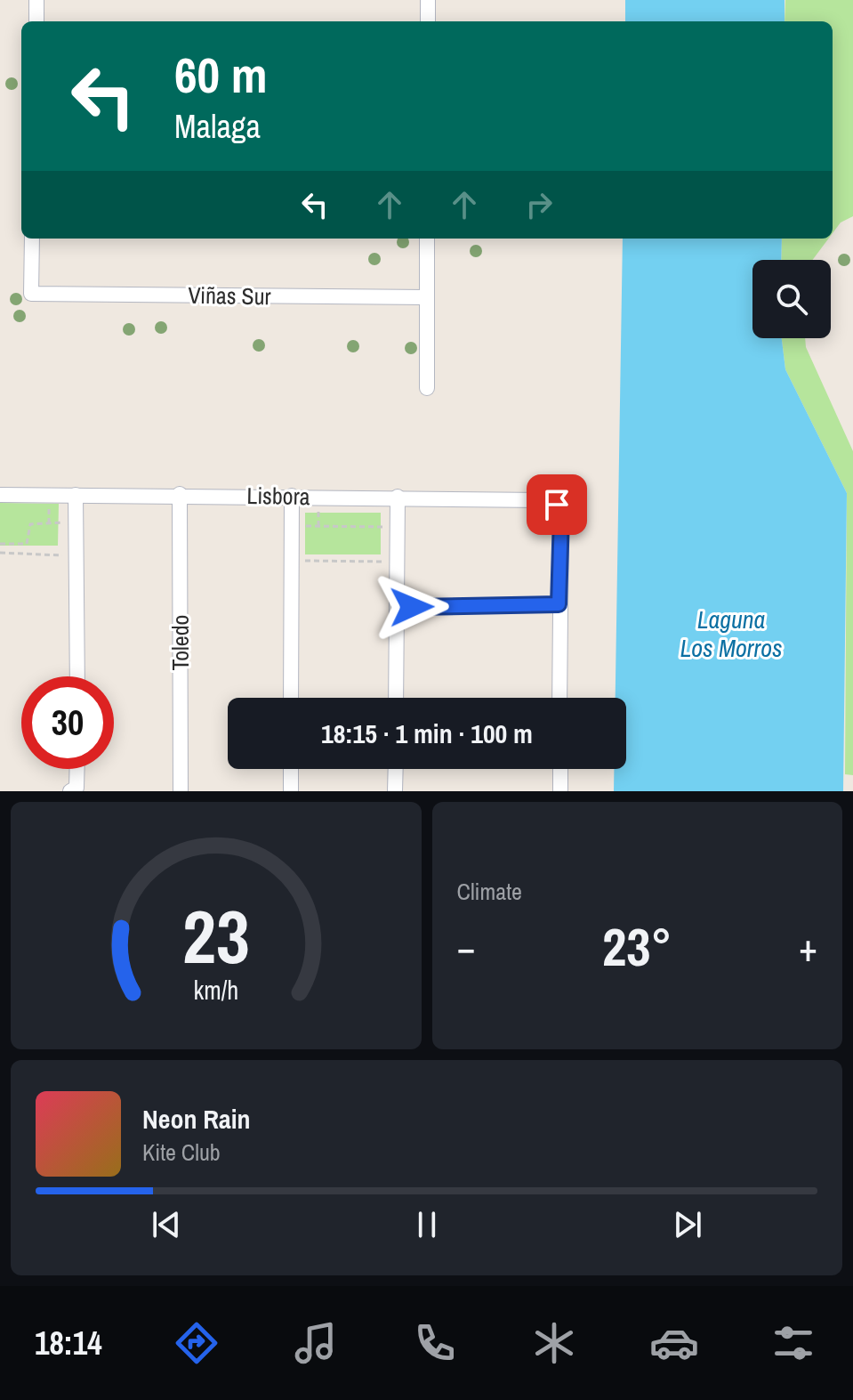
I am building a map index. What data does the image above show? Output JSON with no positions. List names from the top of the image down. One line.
{"streets":{"street":["Viñas Sur","Lisbora","Toledo"]},"crossings":[["Lisbora","Toledo"]],"water":["Laguna Los Morros"],"page":{"turn":["60 m","Malaga"],"limit":"30","trip":"18:15 · 1 min · 100 m","tile":"Climate","heat":["−","23°","+"],"song":["Neon Rain","Kite Club"],"tabs":"18:14","gauge":["23","km/h"]}}
